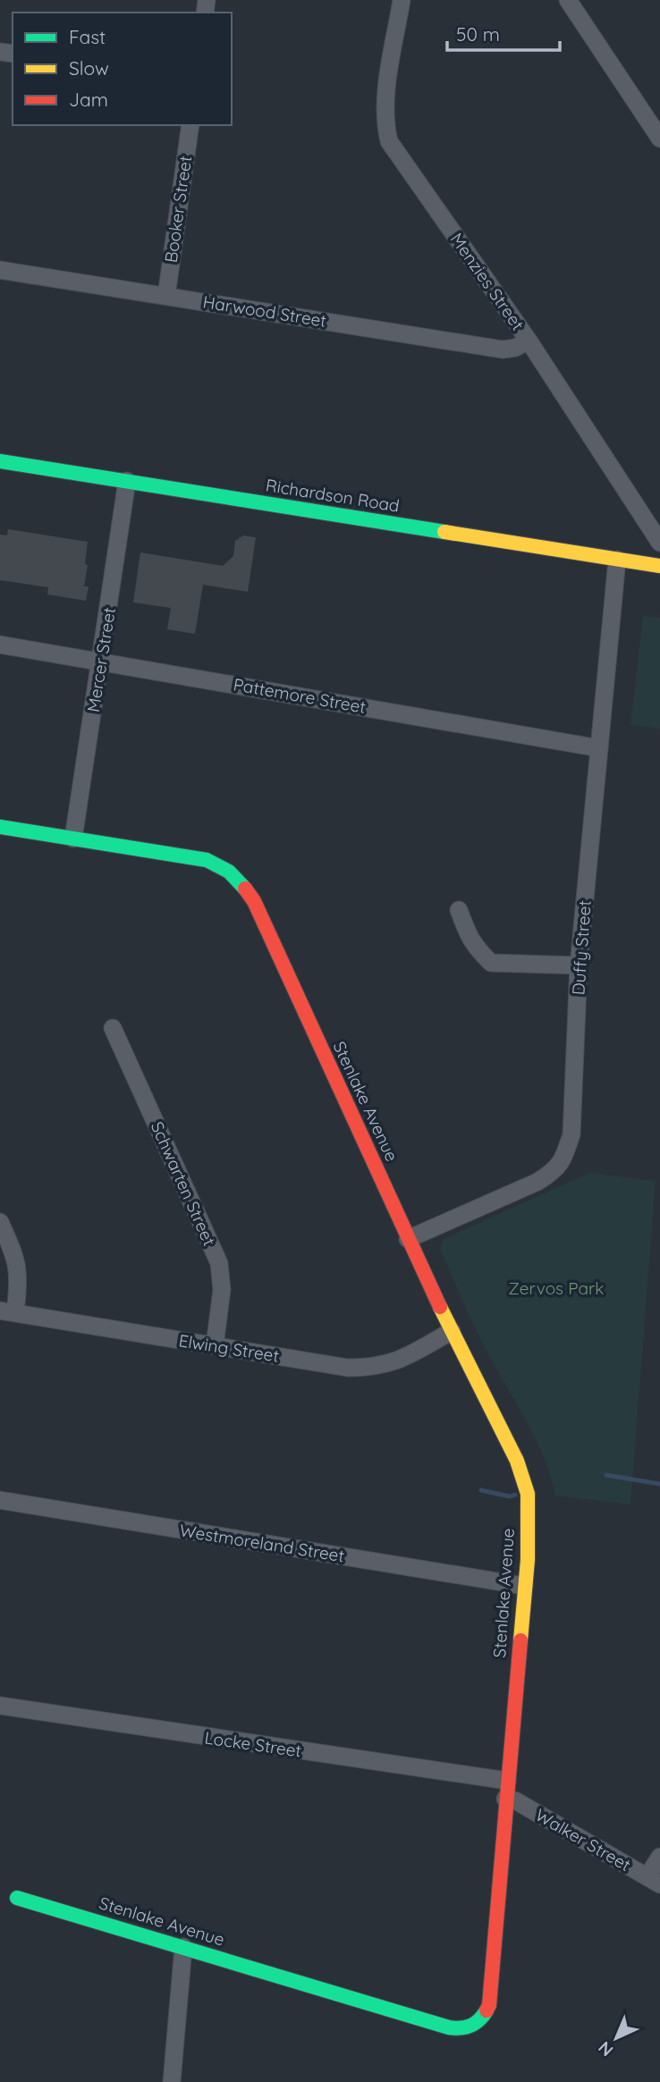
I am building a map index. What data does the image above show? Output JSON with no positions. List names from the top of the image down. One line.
{"streets":{"street":["Booker Street","Menzies Street","Harwood Street","Richardson Road","Mercer Street","Pattemore Street","Duffy Street","Stenlake Avenue","Schwarten Street","Elwing Street","Westmoreland Street","Locke Street","Walker Street"]},"crossings":[["Booker Street","Harwood Street"],["Menzies Street","Harwood Street"],["Richardson Road","Mercer Street"],["Richardson Road","Duffy Street"],["Mercer Street","Pattemore Street"],["Mercer Street","Stenlake Avenue"],["Pattemore Street","Duffy Street"],["Duffy Street","Stenlake Avenue"],["Stenlake Avenue","Elwing Street"],["Stenlake Avenue","Westmoreland Street"],["Stenlake Avenue","Locke Street"],["Stenlake Avenue","Walker Street"],["Schwarten Street","Elwing Street"]],"parks":["Zervos Park"],"legend":["Fast","Slow","Jam"],"scale_bar":"50 m","north":"bottom left"}
